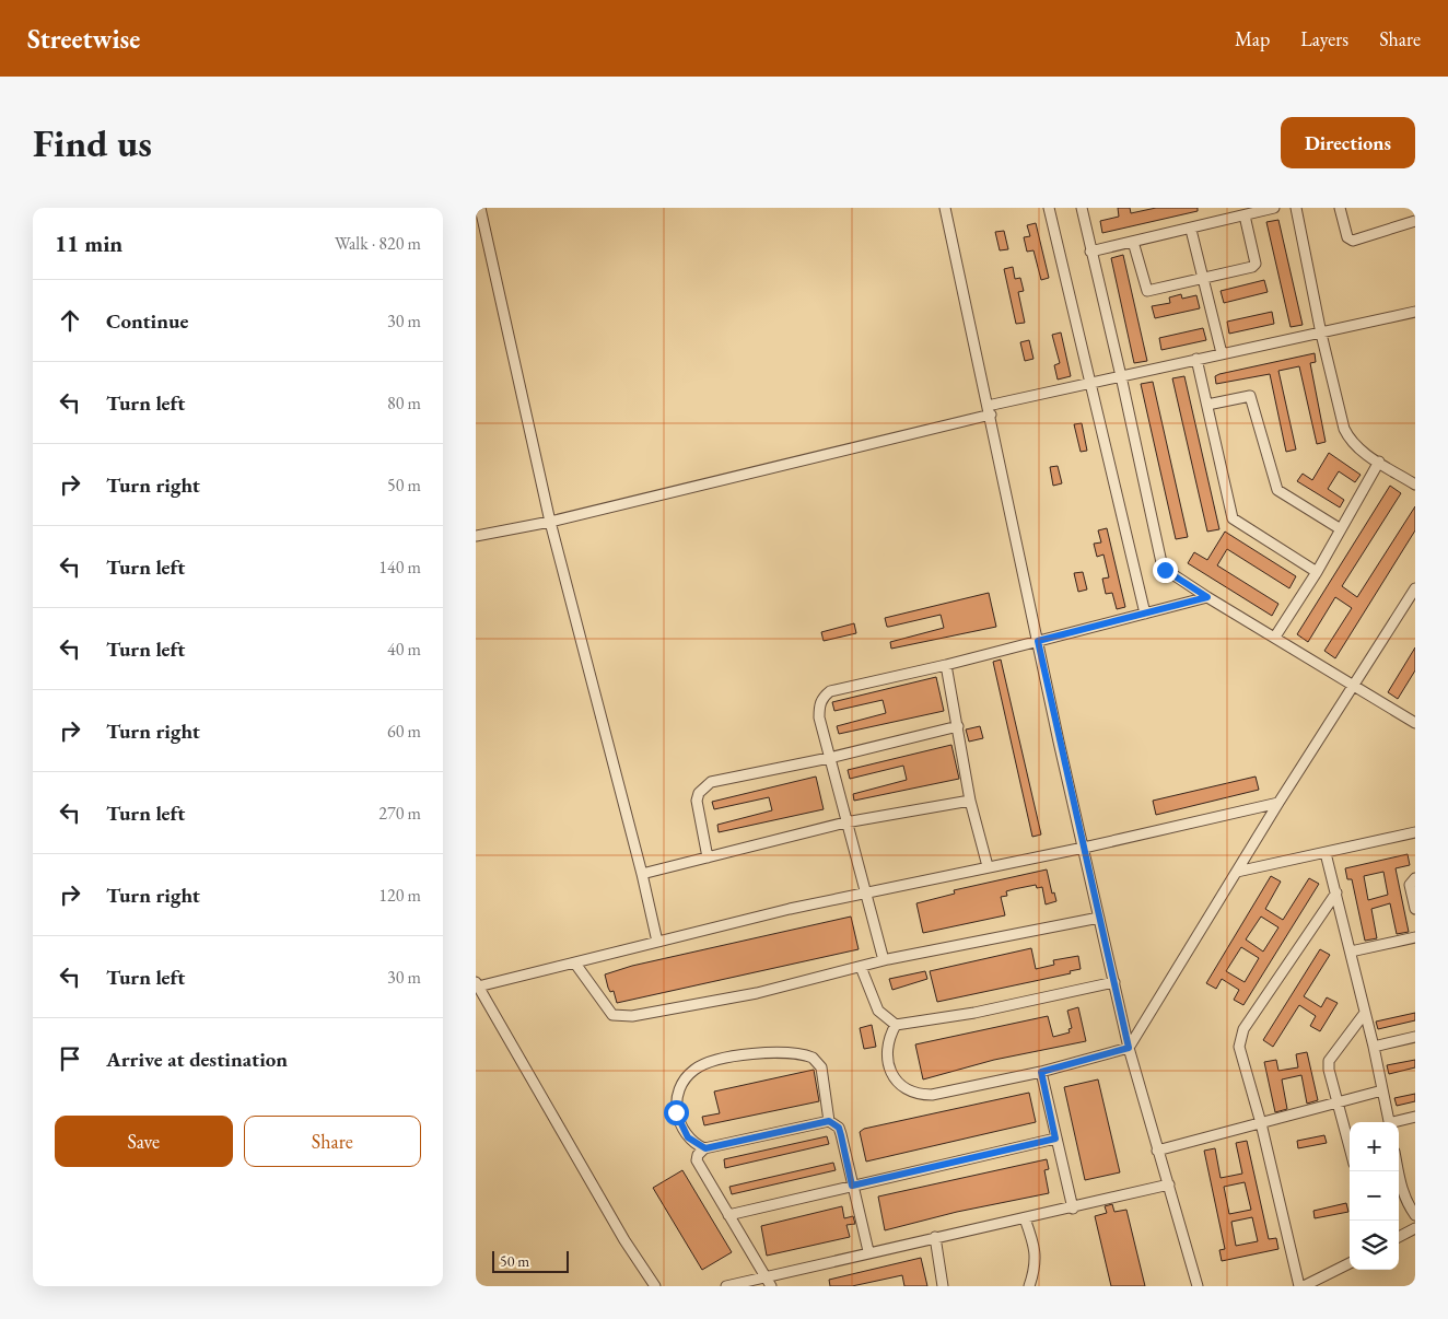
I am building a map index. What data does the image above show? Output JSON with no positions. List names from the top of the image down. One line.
{"scale_bar":"50 m","page":{"header":"Streetwise","nav":["Map","Layers","Share"],"buttons":["Directions",["Save","Share"]],"title":"Find us","heading":["11 min","Walk · 820 m"],"list":[["Continue","30 m"],["Turn left","80 m"],["Turn right","50 m"],["Turn left","140 m"],["Turn left","40 m"],["Turn right","60 m"],["Turn left","270 m"],["Turn right","120 m"],["Turn left","30 m"],"Arrive at destination"],"map_buttons":["+","−"],"scale":"50 m"}}
